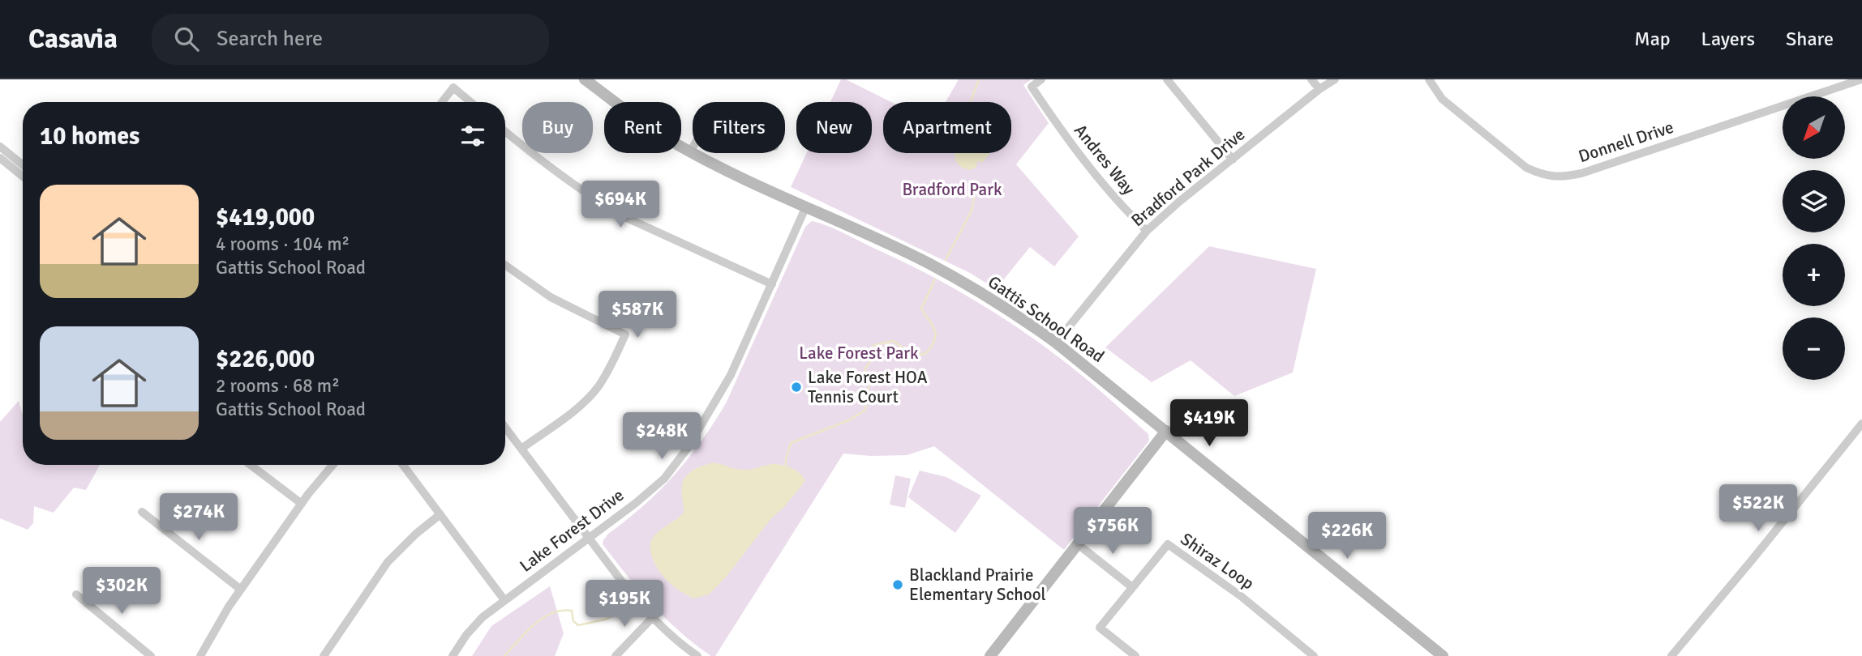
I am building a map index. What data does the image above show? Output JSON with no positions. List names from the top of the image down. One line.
{"streets":{"main road":["Gattis School Road"],"street":["Donnell Drive","Andres Way","Bradford Park Drive","Lake Forest Drive","Shiraz Loop"]},"crossings":[["Andres Way","Bradford Park Drive"],["Bradford Park Drive","Gattis School Road"],["Gattis School Road","Lake Forest Drive"]],"parks":["Bradford Park","Lake Forest Park"],"places":["Lake Forest HOA Tennis Court","Blackland Prairie Elementary School"],"north":"bottom left","page":{"header":"Casavia","search":"Search here","nav":["Map","Layers","Share"],"map_buttons":["+","−"],"chip":["Buy","Rent","Filters","New","Apartment"],"heading":"10 homes","list":[{"name":"$419,000","note":"4 rooms · 104 m² · Gattis School Road"},{"name":"$226,000","note":"2 rooms · 68 m² · Gattis School Road"}],"price":["$694K","$587K","$419K","$248K","$522K","$274K","$756K","$226K","$302K","$195K"]}}
